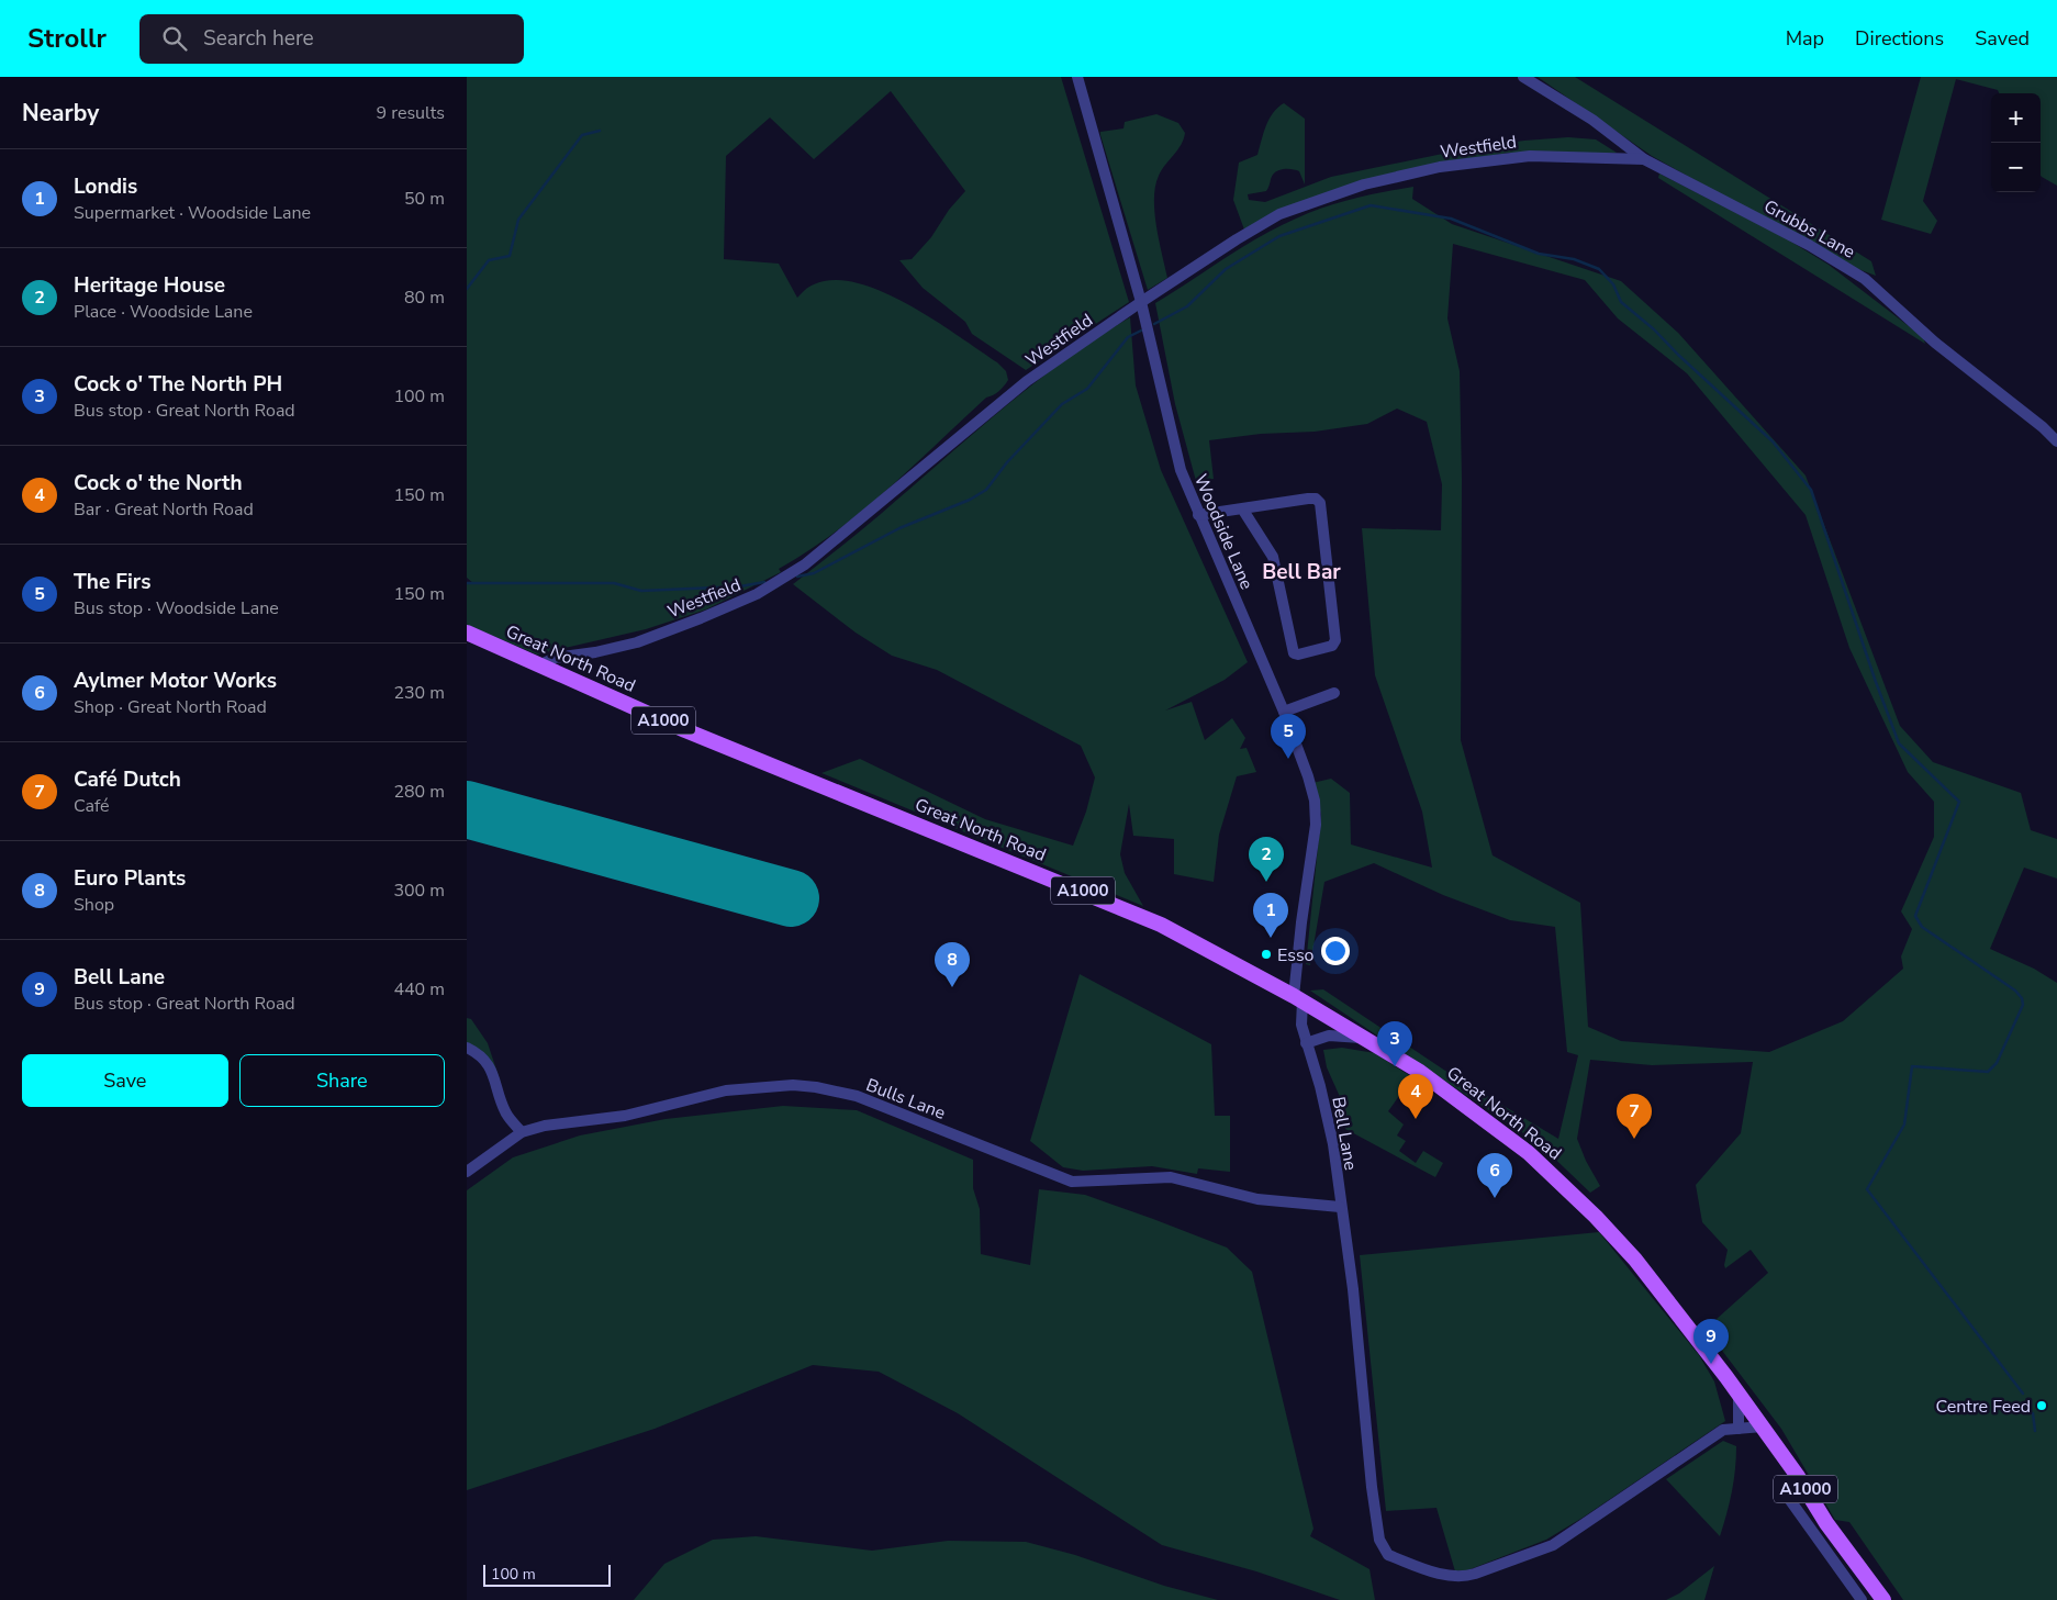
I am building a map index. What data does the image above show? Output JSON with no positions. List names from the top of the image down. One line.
{"streets":{"main road":["Great North Road","A1000"],"street":["Westfield","Grubbs Lane","Woodside Lane","Bulls Lane","Bell Lane"]},"crossings":[["Westfield","Grubbs Lane"],["Westfield","Woodside Lane"],["Westfield","Great North Road"],["Woodside Lane","Great North Road"],["Woodside Lane","Bell Lane"],["Great North Road","Bell Lane"],["Bulls Lane","Bell Lane"]],"districts":["Bell Bar"],"places":["Esso","Centre Feed"],"scale_bar":"100 m","page":{"header":"Strollr","search":"Search here","nav":["Map","Directions","Saved"],"heading":["Nearby","9 results"],"map_buttons":["+","−"],"list":[{"mark":"1","name":"Londis","note":"Supermarket · Woodside Lane","value":"50 m"},{"mark":"2","name":"Heritage House","note":"Place · Woodside Lane","value":"80 m"},{"mark":"3","name":"Cock o' The North PH","note":"Bus stop · Great North Road","value":"100 m"},{"mark":"4","name":"Cock o' the North","note":"Bar · Great North Road","value":"150 m"},{"mark":"5","name":"The Firs","note":"Bus stop · Woodside Lane","value":"150 m"},{"mark":"6","name":"Aylmer Motor Works","note":"Shop · Great North Road","value":"230 m"},{"mark":"7","name":"Café Dutch","note":"Café","value":"280 m"},{"mark":"8","name":"Euro Plants","note":"Shop","value":"300 m"},{"mark":"9","name":"Bell Lane","note":"Bus stop · Great North Road","value":"440 m"}],"pins":["5","2","1","8","3","4","7","6","9"],"buttons":["Save","Share"],"scale":"100 m"}}
